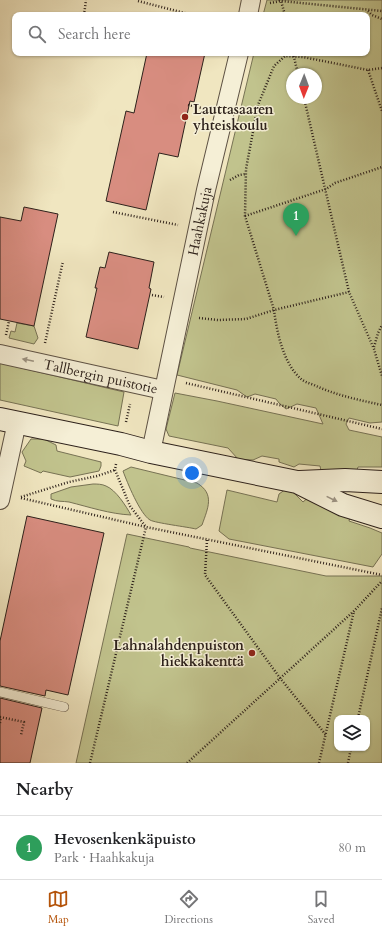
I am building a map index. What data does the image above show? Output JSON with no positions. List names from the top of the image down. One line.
{"streets":{"street":["Haahkakuja","Tallbergin puistotie"]},"crossings":[["Haahkakuja","Tallbergin puistotie"]],"places":["Lauttasaaren yhteiskoulu","Lahnalahdenpuiston hiekkakenttä"],"north":"bottom","page":{"search":"Search here","pins":"1","heading":"Nearby","list":[{"mark":"1","name":"Hevosenkenkäpuisto","note":"Park · Haahkakuja","value":"80 m"}],"nav":["Map","Directions","Saved"]}}
